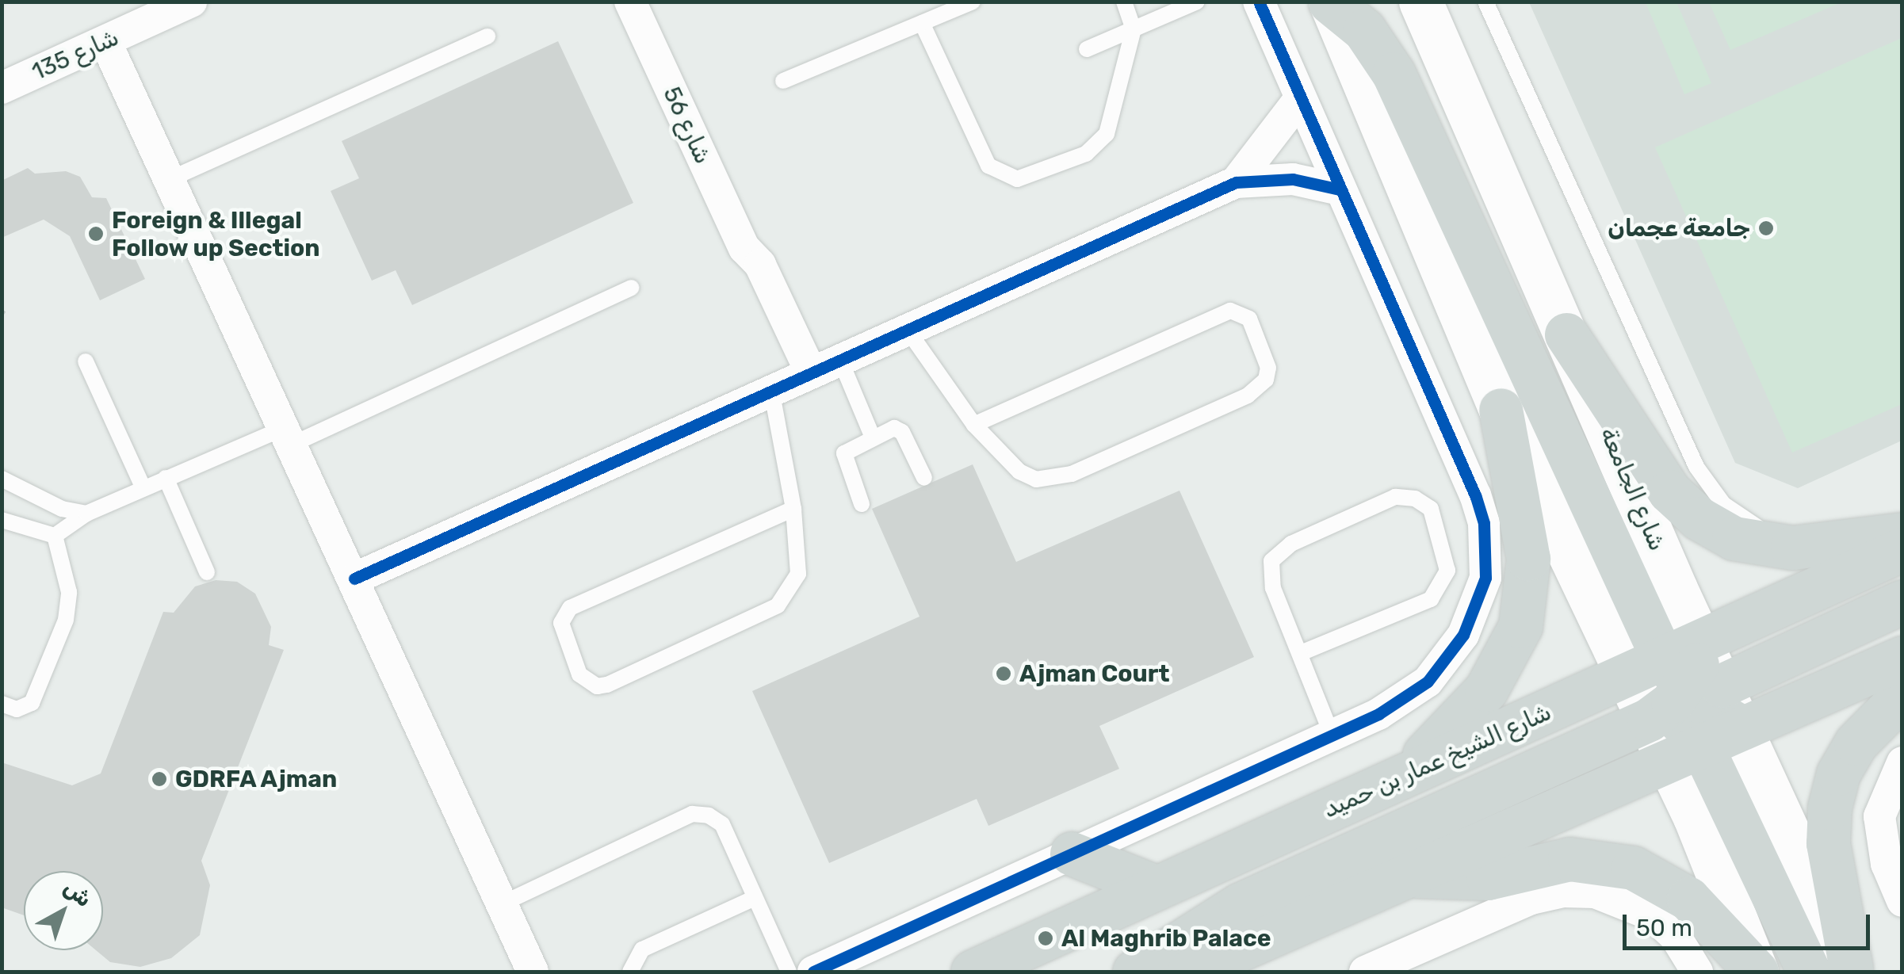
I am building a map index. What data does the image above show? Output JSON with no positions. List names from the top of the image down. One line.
{"streets":{"main road":["شارع الجامعة","شارع الشيخ عمار بن حميد"],"street":["شارع 135","شارع 56"]},"crossings":[["شارع الجامعة","شارع الشيخ عمار بن حميد"]],"places":["جامعة عجمان","Foreign & Illegal Follow up Section","Ajman Court","GDRFA Ajman","Al Maghrib Palace"],"scale_bar":"50 m","north":"top right"}
